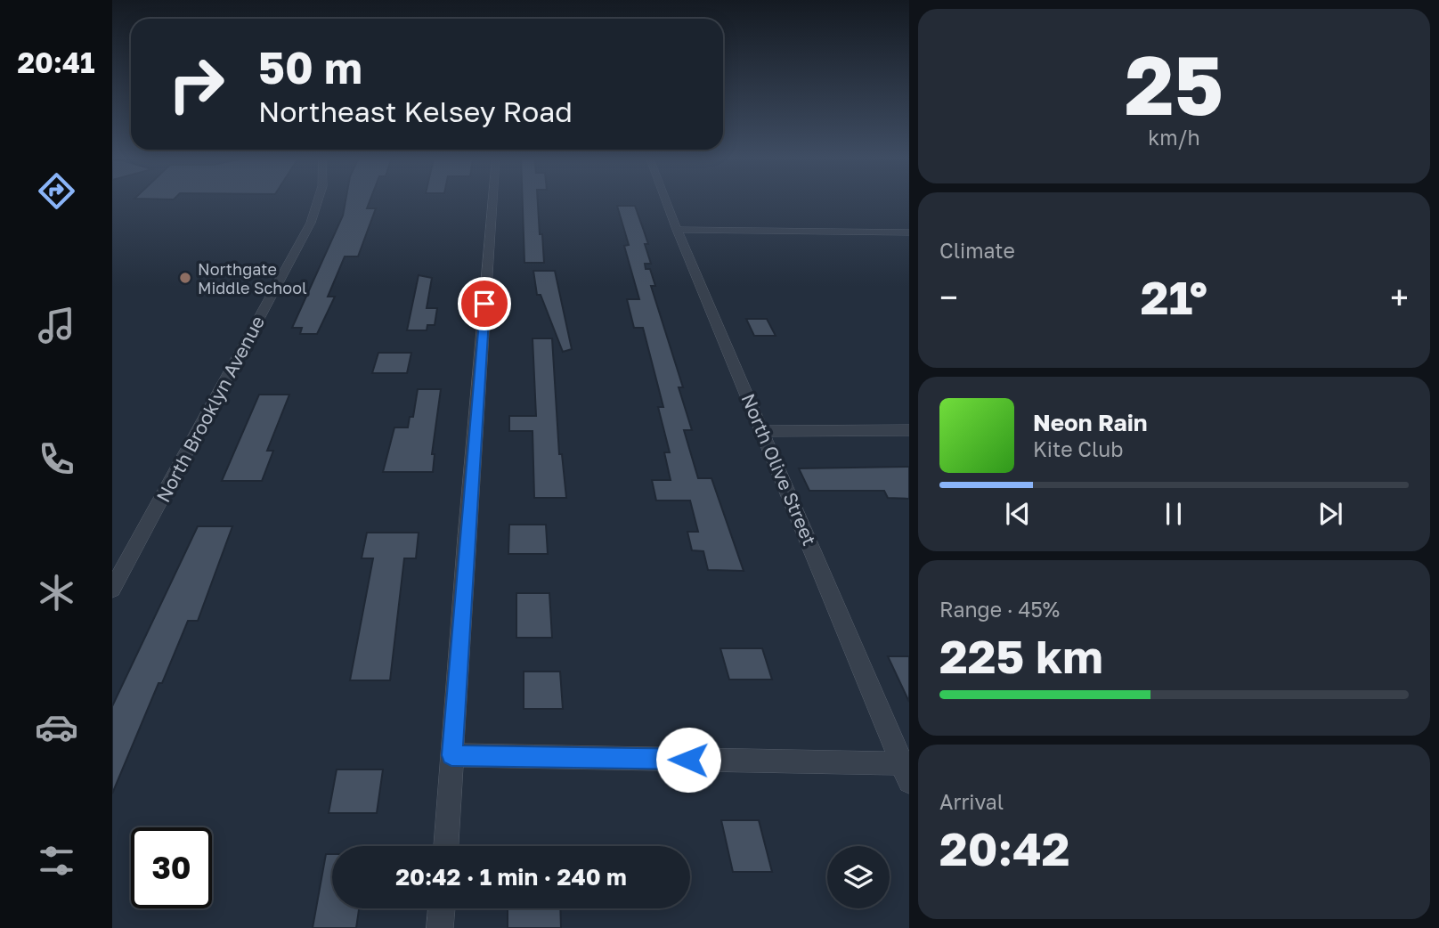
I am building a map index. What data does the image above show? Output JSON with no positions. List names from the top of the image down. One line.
{"streets":{"street":["North Brooklyn Avenue","North Olive Street"]},"places":["Northgate Middle School"],"page":{"tabs":"20:41","tile":[["25","km/h"],"Climate",["Range · 45%","225 km"],["Arrival","20:42"]],"turn":["50 m","Northeast Kelsey Road"],"heat":["−","21°","+"],"song":["Neon Rain","Kite Club"],"limit":"30","trip":"20:42 · 1 min · 240 m"}}
